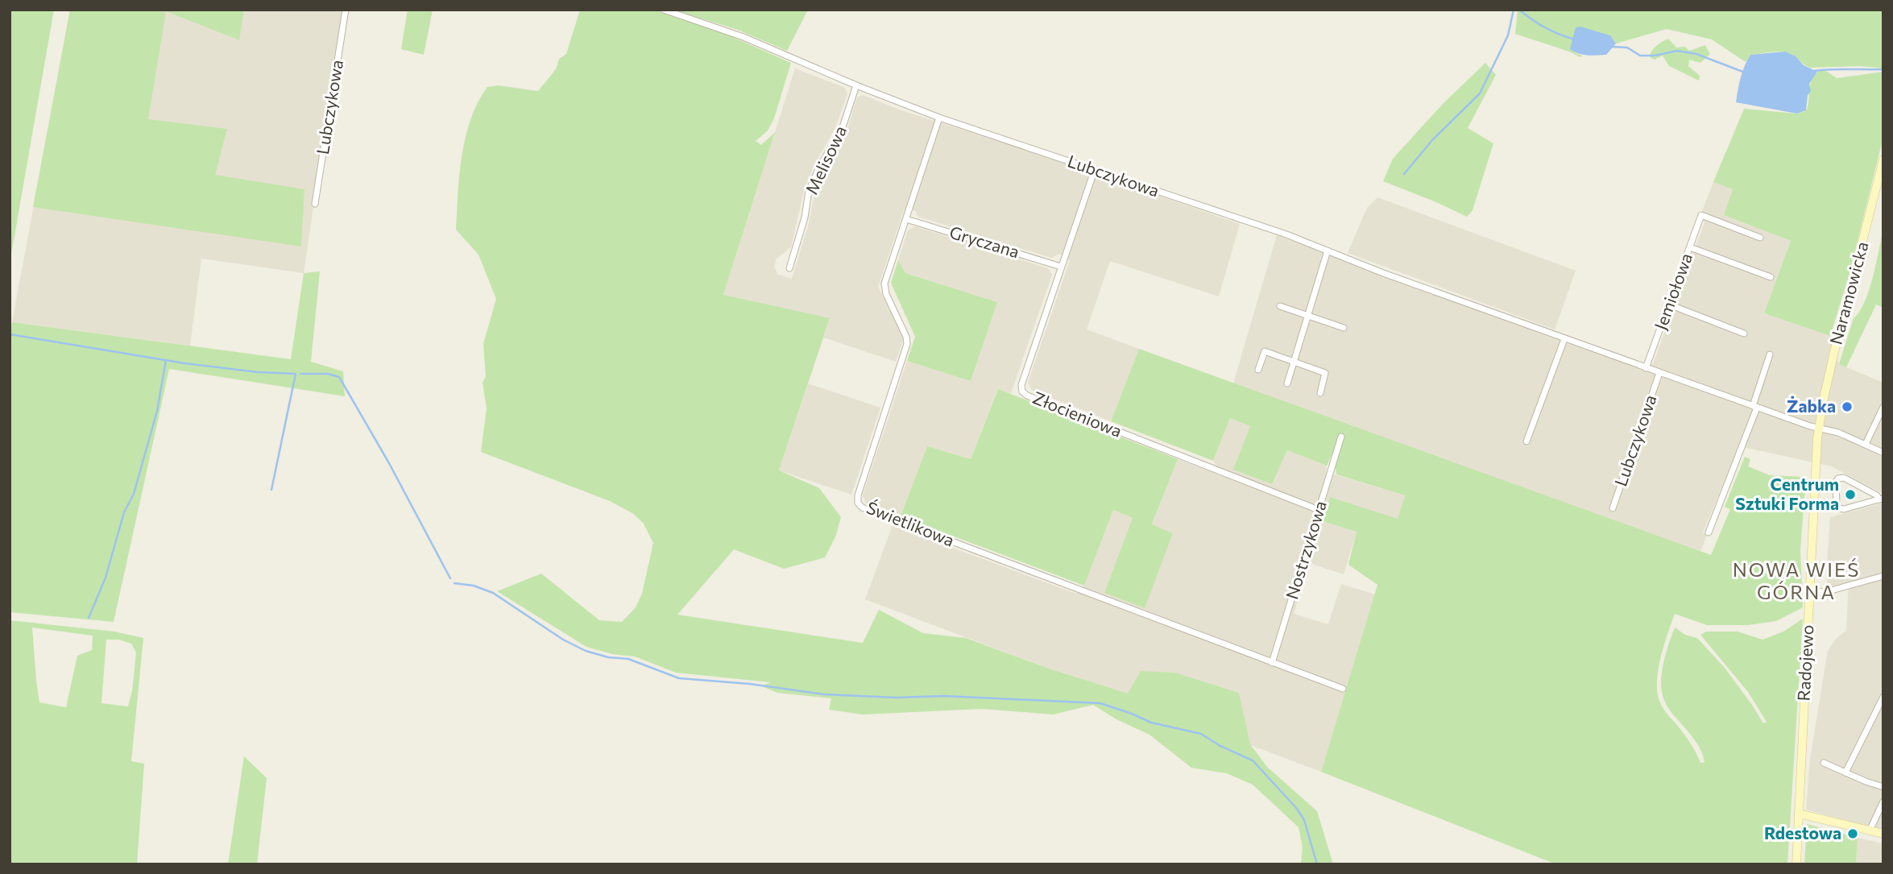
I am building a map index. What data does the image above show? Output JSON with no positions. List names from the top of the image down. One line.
{"streets":{"street":["Lubczykowa","Melisowa","Gryczana","Jemiołowa","Naramowicka","Złocieniowa","Świetlikowa","Nostrzykowa","Radojewo"]},"crossings":[["Lubczykowa","Melisowa"],["Lubczykowa","Jemiołowa"],["Lubczykowa","Naramowicka"],["Lubczykowa","Złocieniowa"],["Lubczykowa","Świetlikowa"],["Lubczykowa","Radojewo"],["Gryczana","Złocieniowa"],["Gryczana","Świetlikowa"],["Naramowicka","Radojewo"],["Złocieniowa","Nostrzykowa"],["Świetlikowa","Nostrzykowa"]],"districts":["NOWA WIEŚ GÓRNA"],"places":["Żabka","Centrum Sztuki Forma","Rdestowa"]}
